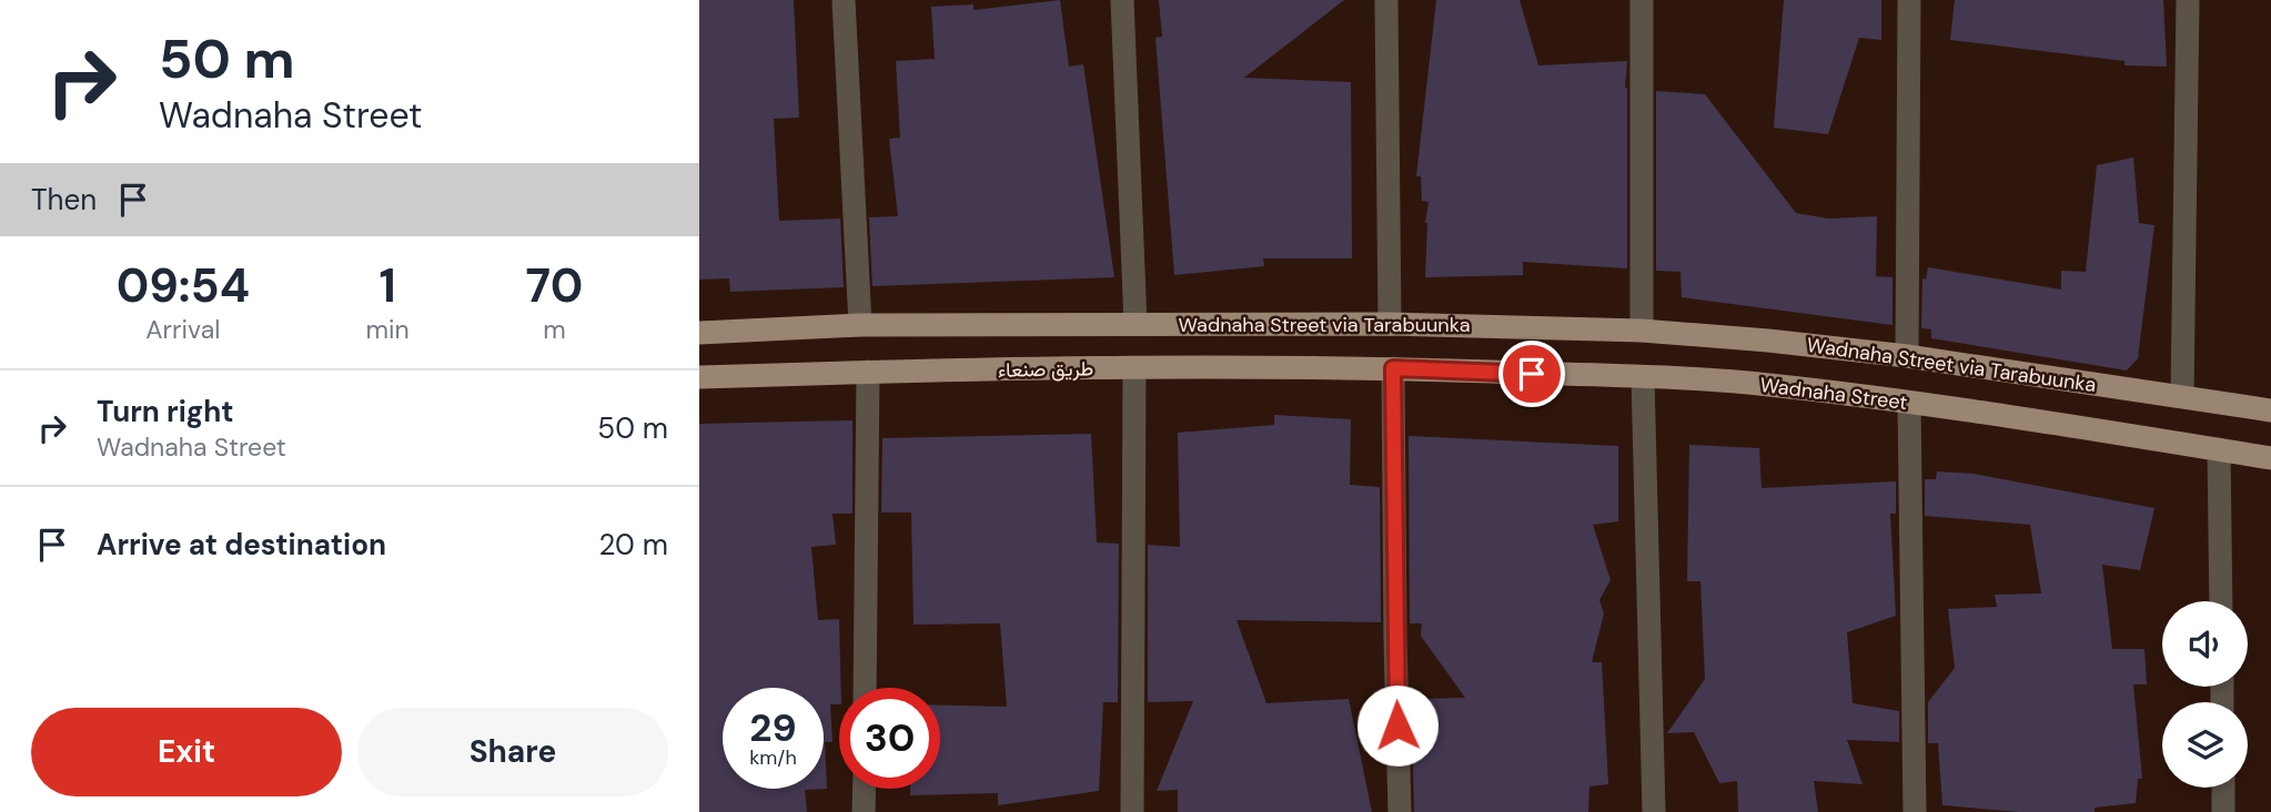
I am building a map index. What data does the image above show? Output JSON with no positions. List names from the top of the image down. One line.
{"streets":{"main road":["Wadnaha Street via Tarabuunka","طريق صنعاء","Wadnaha Street"]},"crossings":[["طريق صنعاء","Wadnaha Street"]],"page":{"turn":["50 m","Wadnaha Street"],"then":"Then","eta":["09:54","Arrival","1","min","70","m"],"list":[{"name":"Turn right","note":"Wadnaha Street","value":"50 m"},{"name":"Arrive at destination","value":"20 m"}],"speed":"29 km/h","limit":"30","buttons":["Exit","Share"]}}
